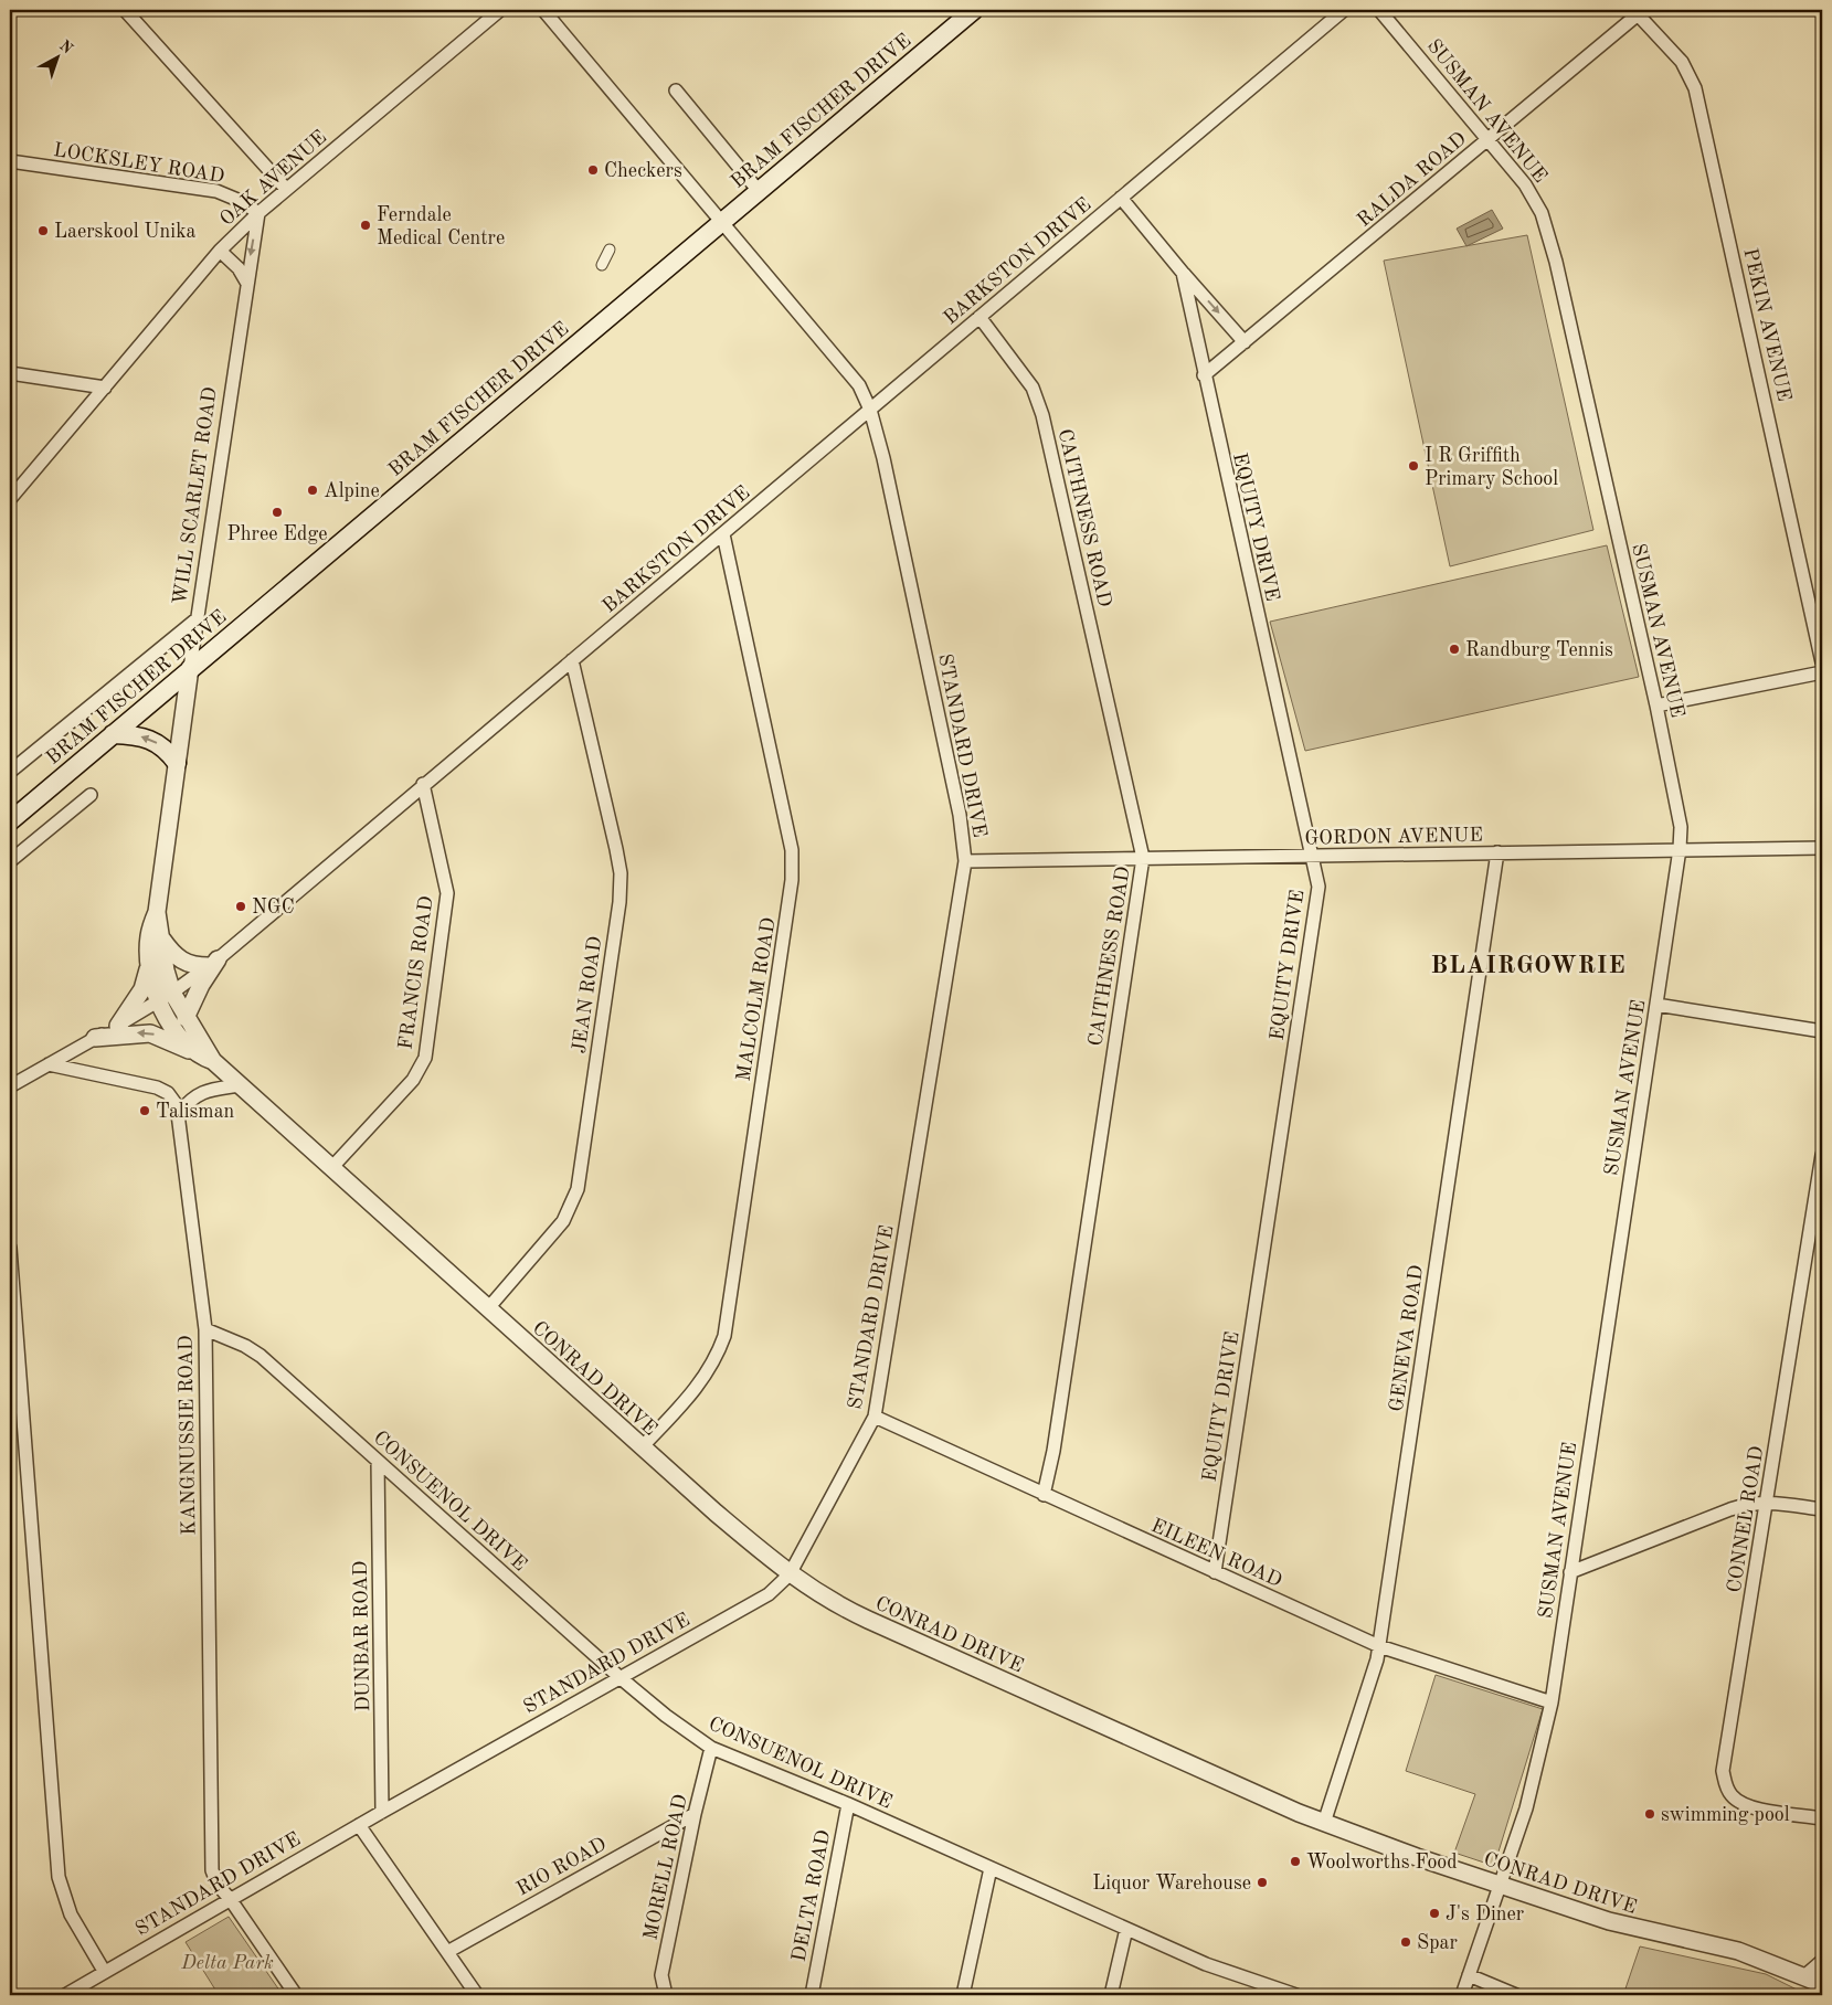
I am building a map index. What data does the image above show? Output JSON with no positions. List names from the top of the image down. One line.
{"streets":{"main road":["BRAM FISCHER DRIVE"],"street":["SUSMAN AVENUE","LOCKSLEY ROAD","OAK AVENUE","RALDA ROAD","BARKSTON DRIVE","PEKIN AVENUE","WILL SCARLET ROAD","CAITHNESS ROAD","EQUITY DRIVE","STANDARD DRIVE","GORDON AVENUE","FRANCIS ROAD","JEAN ROAD","MALCOLM ROAD","GENEVA ROAD","CONRAD DRIVE","KANGNUSSIE ROAD","CONSUENOL DRIVE","CONNEL ROAD","EILEEN ROAD","DUNBAR ROAD","RIO ROAD","MORELL ROAD","DELTA ROAD"]},"crossings":[["BRAM FISCHER DRIVE","WILL SCARLET ROAD"],["BRAM FISCHER DRIVE","STANDARD DRIVE"],["SUSMAN AVENUE","RALDA ROAD"],["SUSMAN AVENUE","GORDON AVENUE"],["SUSMAN AVENUE","CONRAD DRIVE"],["SUSMAN AVENUE","EILEEN ROAD"],["LOCKSLEY ROAD","OAK AVENUE"],["LOCKSLEY ROAD","WILL SCARLET ROAD"],["OAK AVENUE","WILL SCARLET ROAD"],["RALDA ROAD","PEKIN AVENUE"],["RALDA ROAD","EQUITY DRIVE"],["BARKSTON DRIVE","WILL SCARLET ROAD"],["BARKSTON DRIVE","CAITHNESS ROAD"],["BARKSTON DRIVE","EQUITY DRIVE"],["BARKSTON DRIVE","STANDARD DRIVE"],["BARKSTON DRIVE","FRANCIS ROAD"],["BARKSTON DRIVE","JEAN ROAD"],["BARKSTON DRIVE","MALCOLM ROAD"],["BARKSTON DRIVE","CONRAD DRIVE"],["BARKSTON DRIVE","KANGNUSSIE ROAD"],["WILL SCARLET ROAD","CONRAD DRIVE"],["CAITHNESS ROAD","GORDON AVENUE"],["CAITHNESS ROAD","EILEEN ROAD"],["EQUITY DRIVE","GORDON AVENUE"],["EQUITY DRIVE","EILEEN ROAD"],["STANDARD DRIVE","GORDON AVENUE"],["STANDARD DRIVE","CONRAD DRIVE"],["STANDARD DRIVE","KANGNUSSIE ROAD"],["STANDARD DRIVE","CONSUENOL DRIVE"],["STANDARD DRIVE","EILEEN ROAD"],["STANDARD DRIVE","DUNBAR ROAD"],["GORDON AVENUE","GENEVA ROAD"],["FRANCIS ROAD","CONRAD DRIVE"],["JEAN ROAD","CONRAD DRIVE"],["MALCOLM ROAD","CONRAD DRIVE"],["GENEVA ROAD","CONRAD DRIVE"],["GENEVA ROAD","EILEEN ROAD"],["KANGNUSSIE ROAD","CONSUENOL DRIVE"],["CONSUENOL DRIVE","DUNBAR ROAD"],["CONSUENOL DRIVE","MORELL ROAD"],["CONSUENOL DRIVE","DELTA ROAD"],["RIO ROAD","MORELL ROAD"]],"districts":["BLAIRGOWRIE"],"parks":["Delta Park"],"places":["Checkers","Ferndale Medical Centre","Laerskool Unika","I R Griffith Primary School","Alpine","Phree Edge","Randburg Tennis","NGC","Talisman","swimming pool","Woolworths Food","Liquor Warehouse","J's Diner","Spar"],"north":"top right"}
